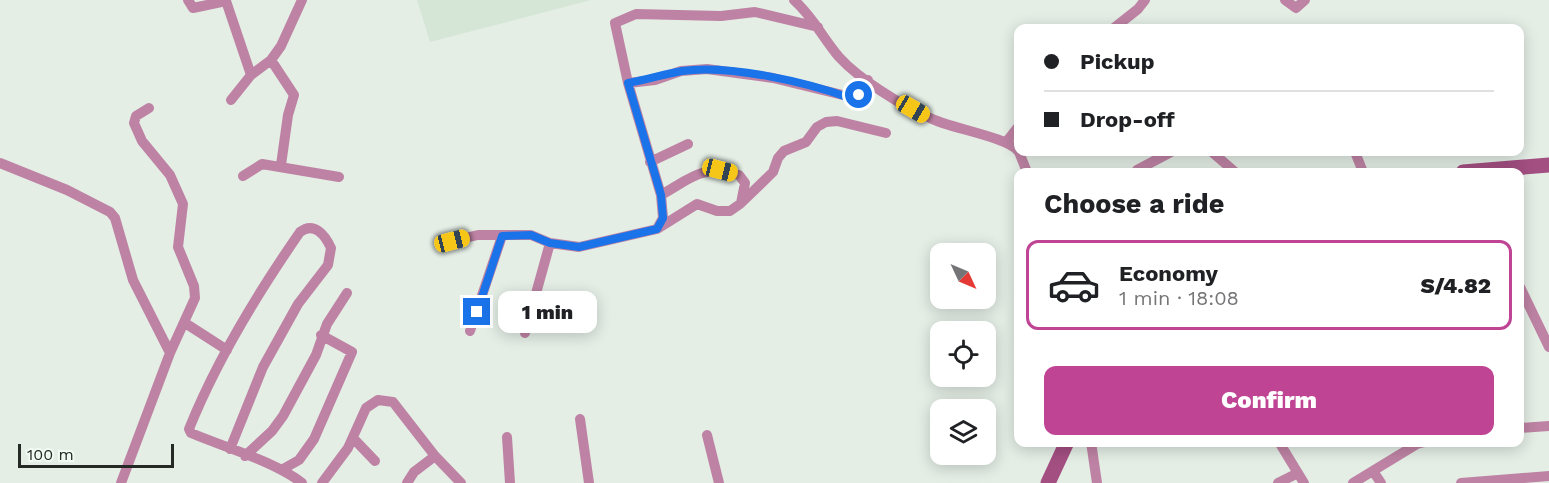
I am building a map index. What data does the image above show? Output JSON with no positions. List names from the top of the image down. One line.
{"scale_bar":"100 m","north":"bottom right","page":{"banner":["Pickup","Drop-off"],"heading":"Choose a ride","list":[{"name":"Economy","note":"1 min · 18:08","value":"S/4.82"}],"bubble":"1 min","buttons":"Confirm","scale":"100 m"}}
